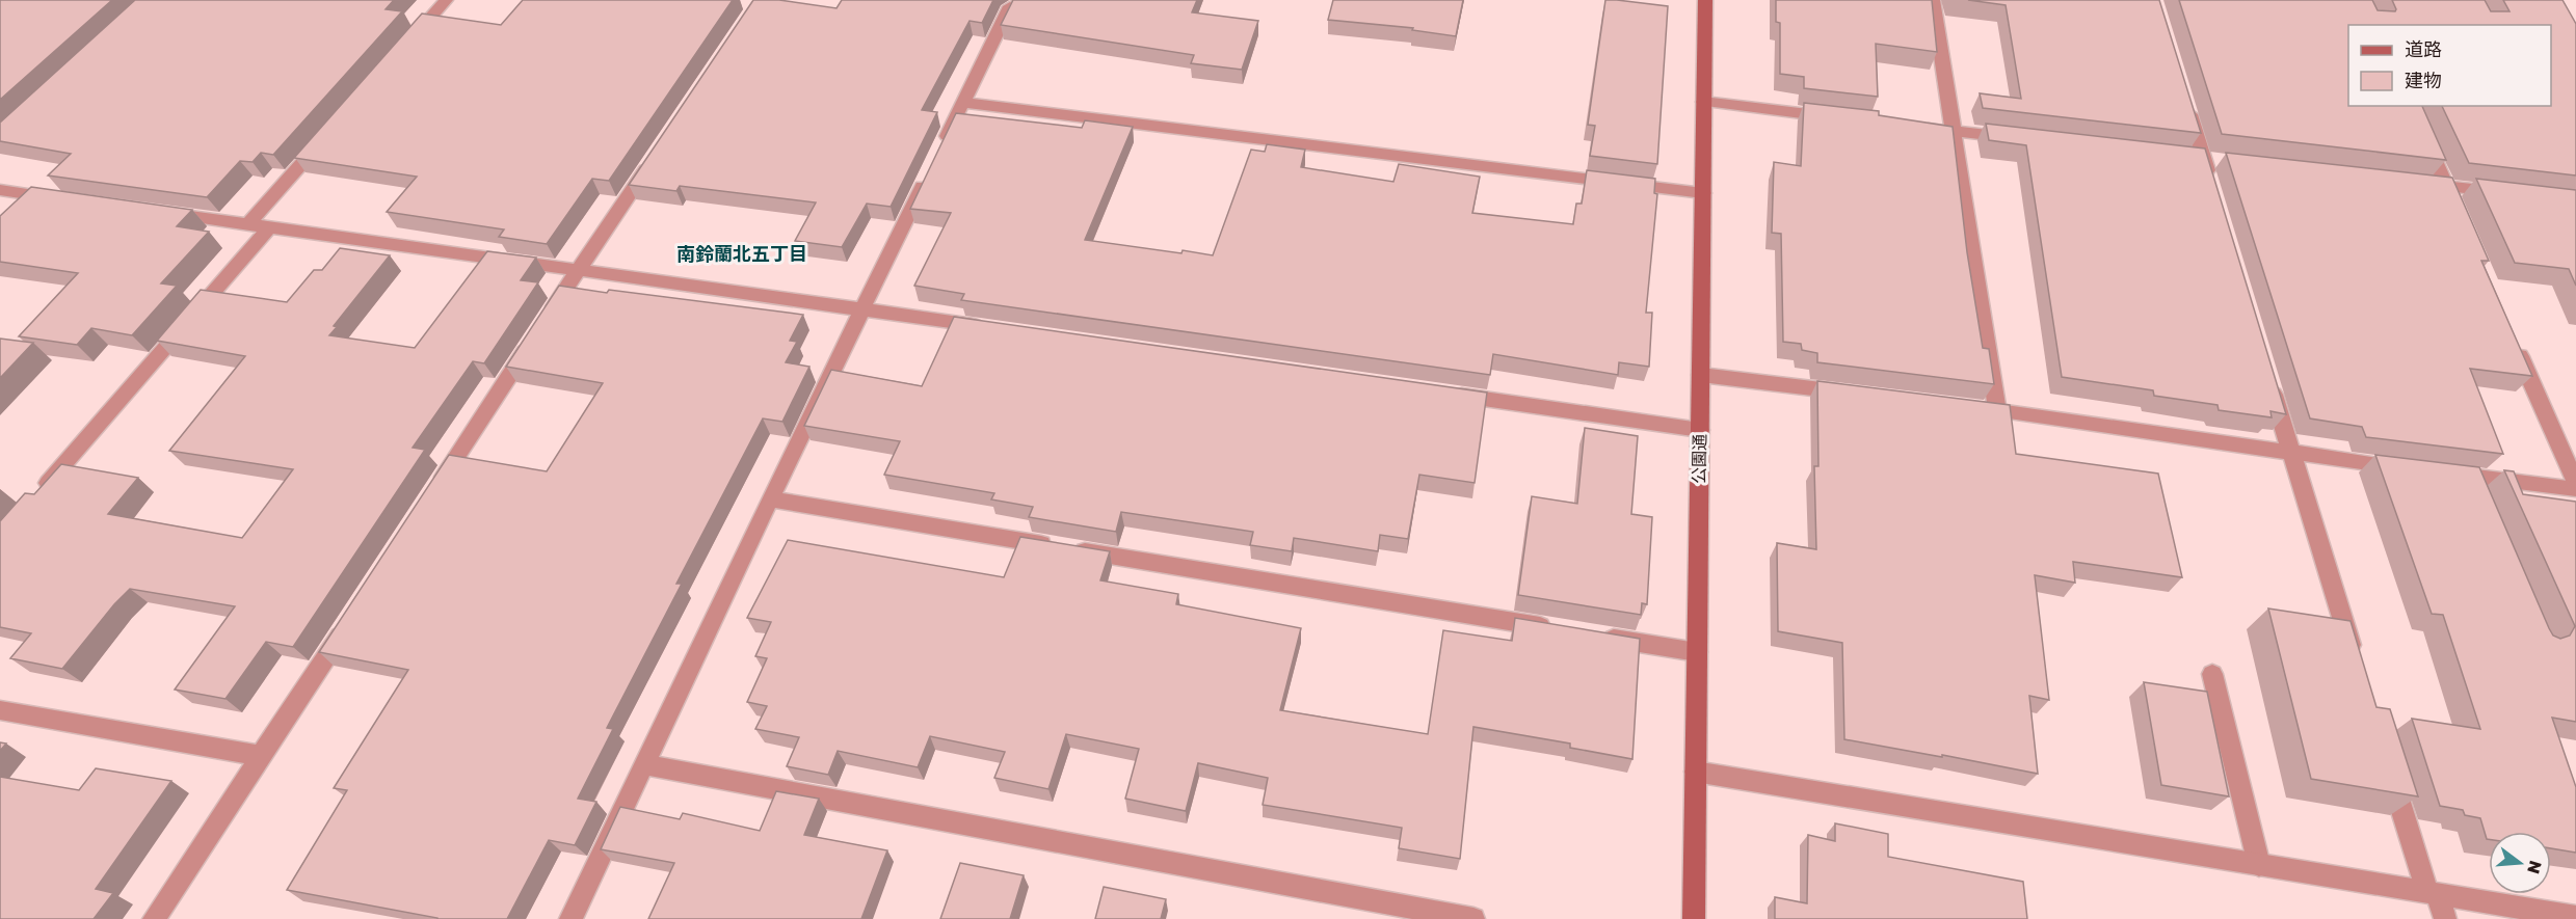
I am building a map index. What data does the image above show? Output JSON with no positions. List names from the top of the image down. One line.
{"streets":{"street":["公園通"]},"districts":["南鈴蘭北五丁目"],"legend":["道路","建物"],"north":"right"}
